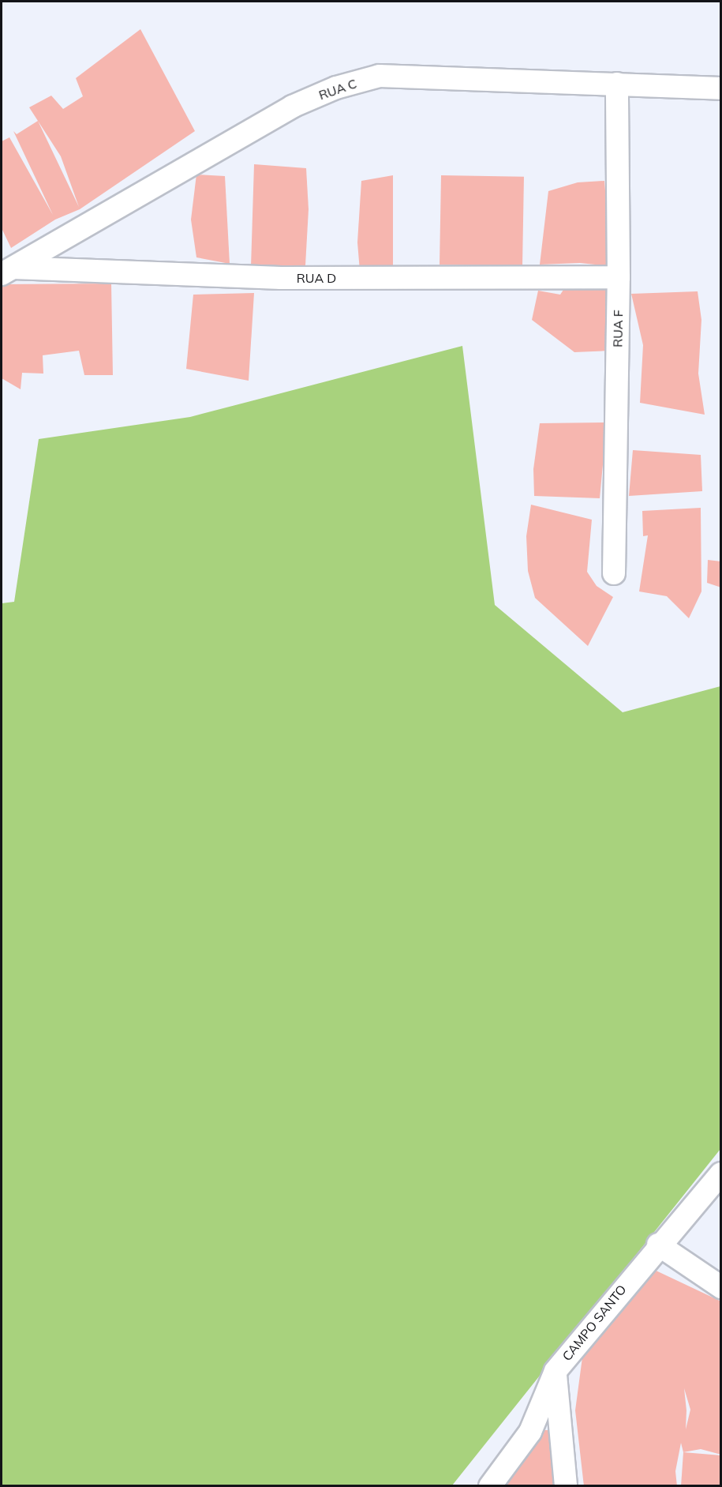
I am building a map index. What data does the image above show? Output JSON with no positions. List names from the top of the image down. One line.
{"streets":{"street":["RUA C","RUA D","RUA F","CAMPO SANTO"]},"crossings":[["RUA C","RUA D"],["RUA C","RUA F"],["RUA D","RUA F"]]}
